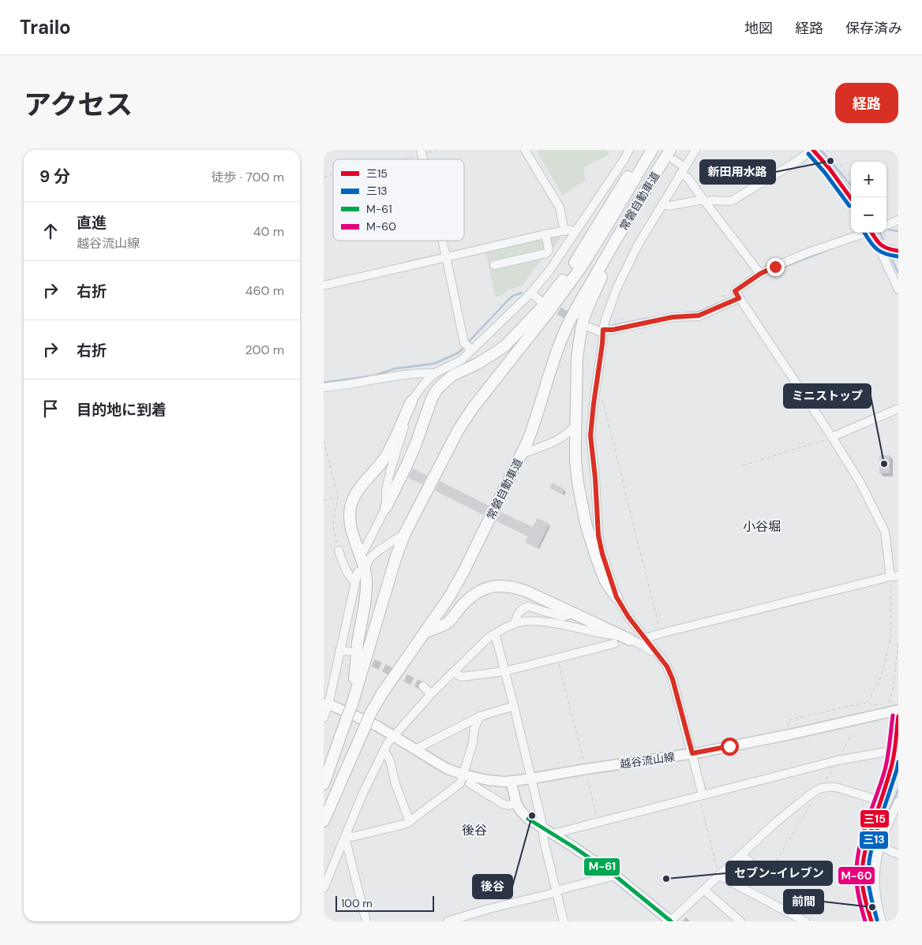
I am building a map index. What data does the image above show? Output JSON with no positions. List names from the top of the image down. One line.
{"streets":{"highway":["常磐自動車道"],"main road":["越谷流山線"]},"districts":["小谷堀","後谷"],"places":["新田用水路","ミニストップ","後谷","セブン-イレブン","前間"],"lines":["transit line 三15","transit line 三13","transit line M-60","transit line M-61"],"legend":["三15","三13","M-61","M-60"],"scale_bar":"100 m","page":{"header":"Trailo","nav":["地図","経路","保存済み"],"title":"アクセス","buttons":"経路","heading":["9 分","徒歩 · 700 m"],"map_buttons":["+","−"],"list":[["直進","越谷流山線","40 m"],["右折","460 m"],["右折","200 m"],"目的地に到着"],"scale":"100 m"}}
